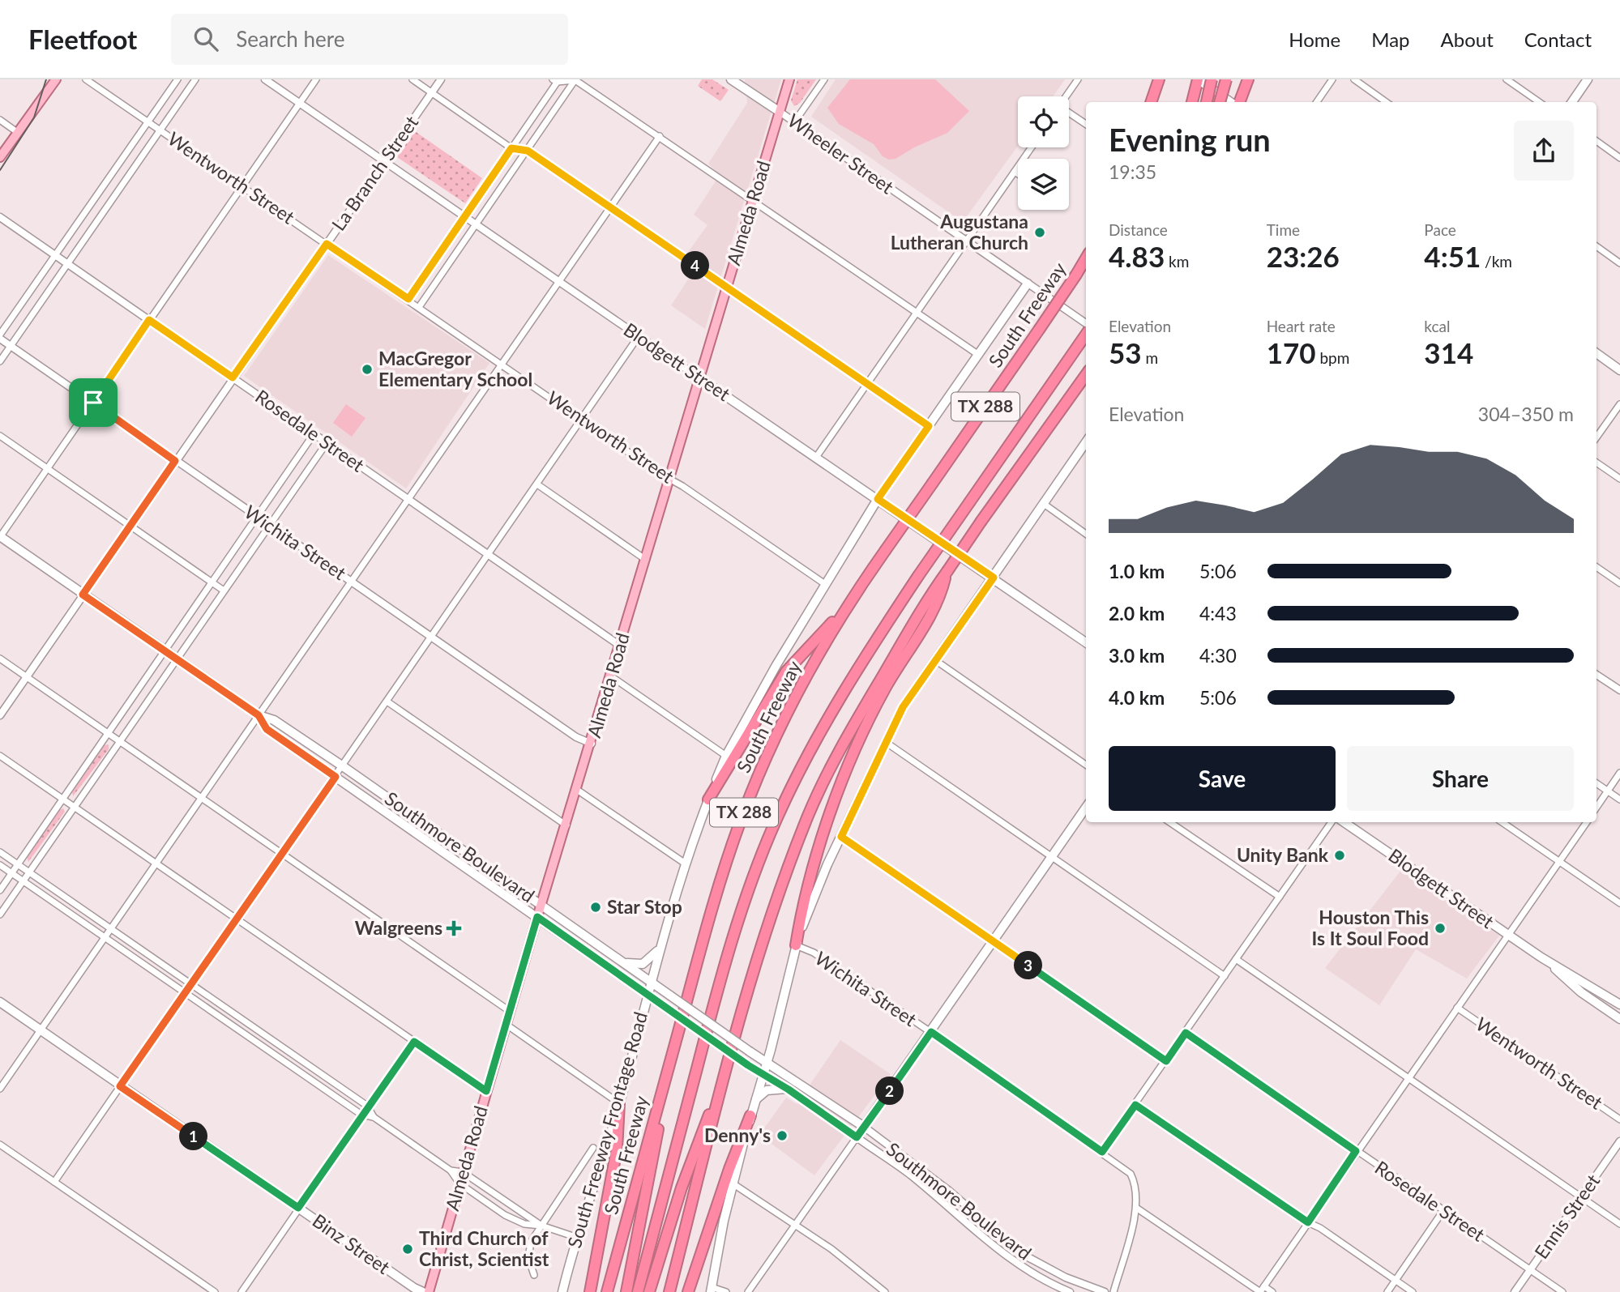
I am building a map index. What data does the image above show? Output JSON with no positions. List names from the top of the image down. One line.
{"streets":{"highway":["South Freeway","TX 288"],"main road":["Wheeler Street","Almeda Road","Blodgett Street","Southmore Boulevard","South Freeway Frontage Road","Binz Street"],"street":["La Branch Street","Wentworth Street","Rosedale Street","Wichita Street","Ennis Street"]},"crossings":[["Wheeler Street","Almeda Road"],["Wheeler Street","South Freeway Frontage Road"],["La Branch Street","Wentworth Street"],["La Branch Street","Blodgett Street"],["La Branch Street","Rosedale Street"],["La Branch Street","Wichita Street"],["La Branch Street","Southmore Boulevard"],["Wentworth Street","Almeda Road"],["Wentworth Street","South Freeway Frontage Road"],["Almeda Road","Blodgett Street"],["Almeda Road","Rosedale Street"],["Almeda Road","Wichita Street"],["Almeda Road","Southmore Boulevard"],["Blodgett Street","South Freeway Frontage Road"],["Rosedale Street","Ennis Street"],["Southmore Boulevard","South Freeway Frontage Road"]],"places":{"other":["Augustana Lutheran Church","MacGregor Elementary School","Unity Bank","Star Stop","Houston This Is It Soul Food","Denny's","Third Church of Christ, Scientist"],"health":["Walgreens"]},"page":{"header":"Fleetfoot","search":"Search here","nav":["Home","Map","About","Contact"],"heading":["Evening run","19:35"],"stats":[["Distance","4.83 km"],["Time","23:26"],["Pace","4:51 /km"],["Elevation","53 m"],["Heart rate","170 bpm"],["kcal","314"]],"pins":["4","3","2","1"],"chart":["Elevation","304–350 m"],"list":[{"name":"1.0 km","note":"5:06"},{"name":"2.0 km","note":"4:43"},{"name":"3.0 km","note":"4:30"},{"name":"4.0 km","note":"5:06"}],"buttons":["Save","Share"]}}
